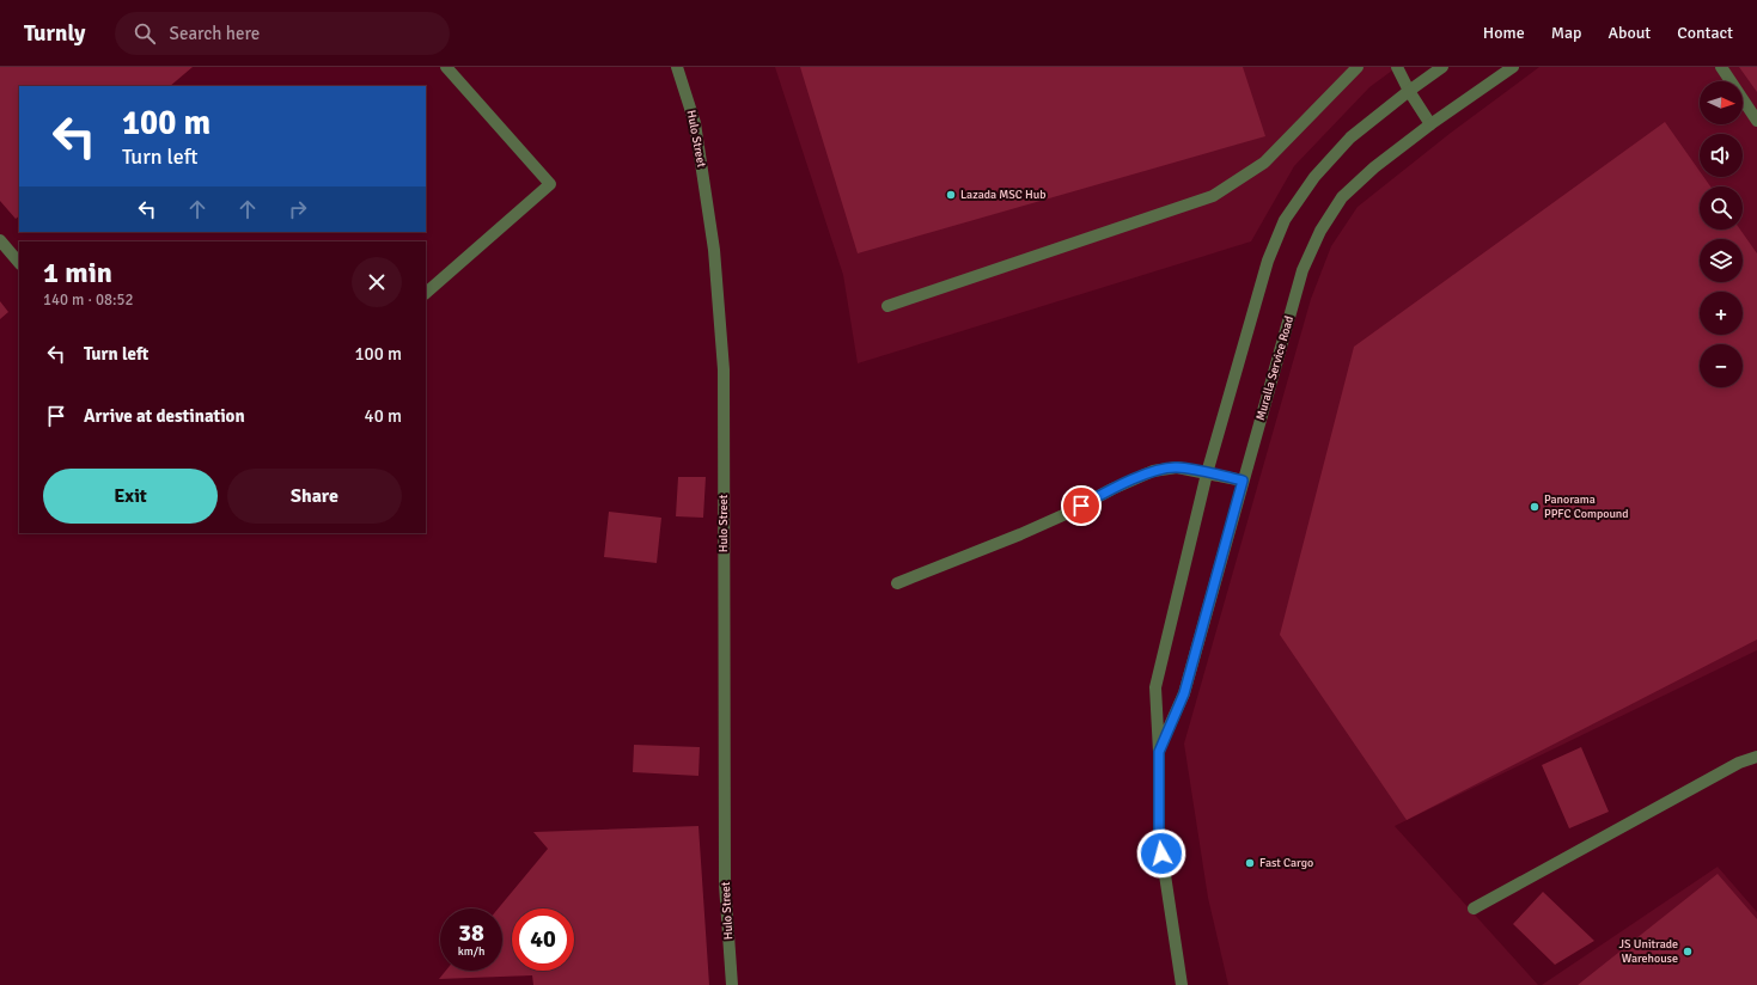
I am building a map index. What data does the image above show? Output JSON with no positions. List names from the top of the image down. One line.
{"streets":{"street":["Hulo Street","Muralla Service Road"]},"places":["Lazada MSC Hub","Panorama PPFC Compound","Fast Cargo","JS Unitrade Warehouse"],"north":"right","page":{"header":"Turnly","search":"Search here","nav":["Home","Map","About","Contact"],"map_buttons":["+","−"],"turn":["100 m","Turn left"],"heading":["1 min","140 m · 08:52"],"list":[{"name":"Turn left","value":"100 m"},{"name":"Arrive at destination","value":"40 m"}],"buttons":["Exit","Share"],"speed":"38 km/h","limit":"40"}}
